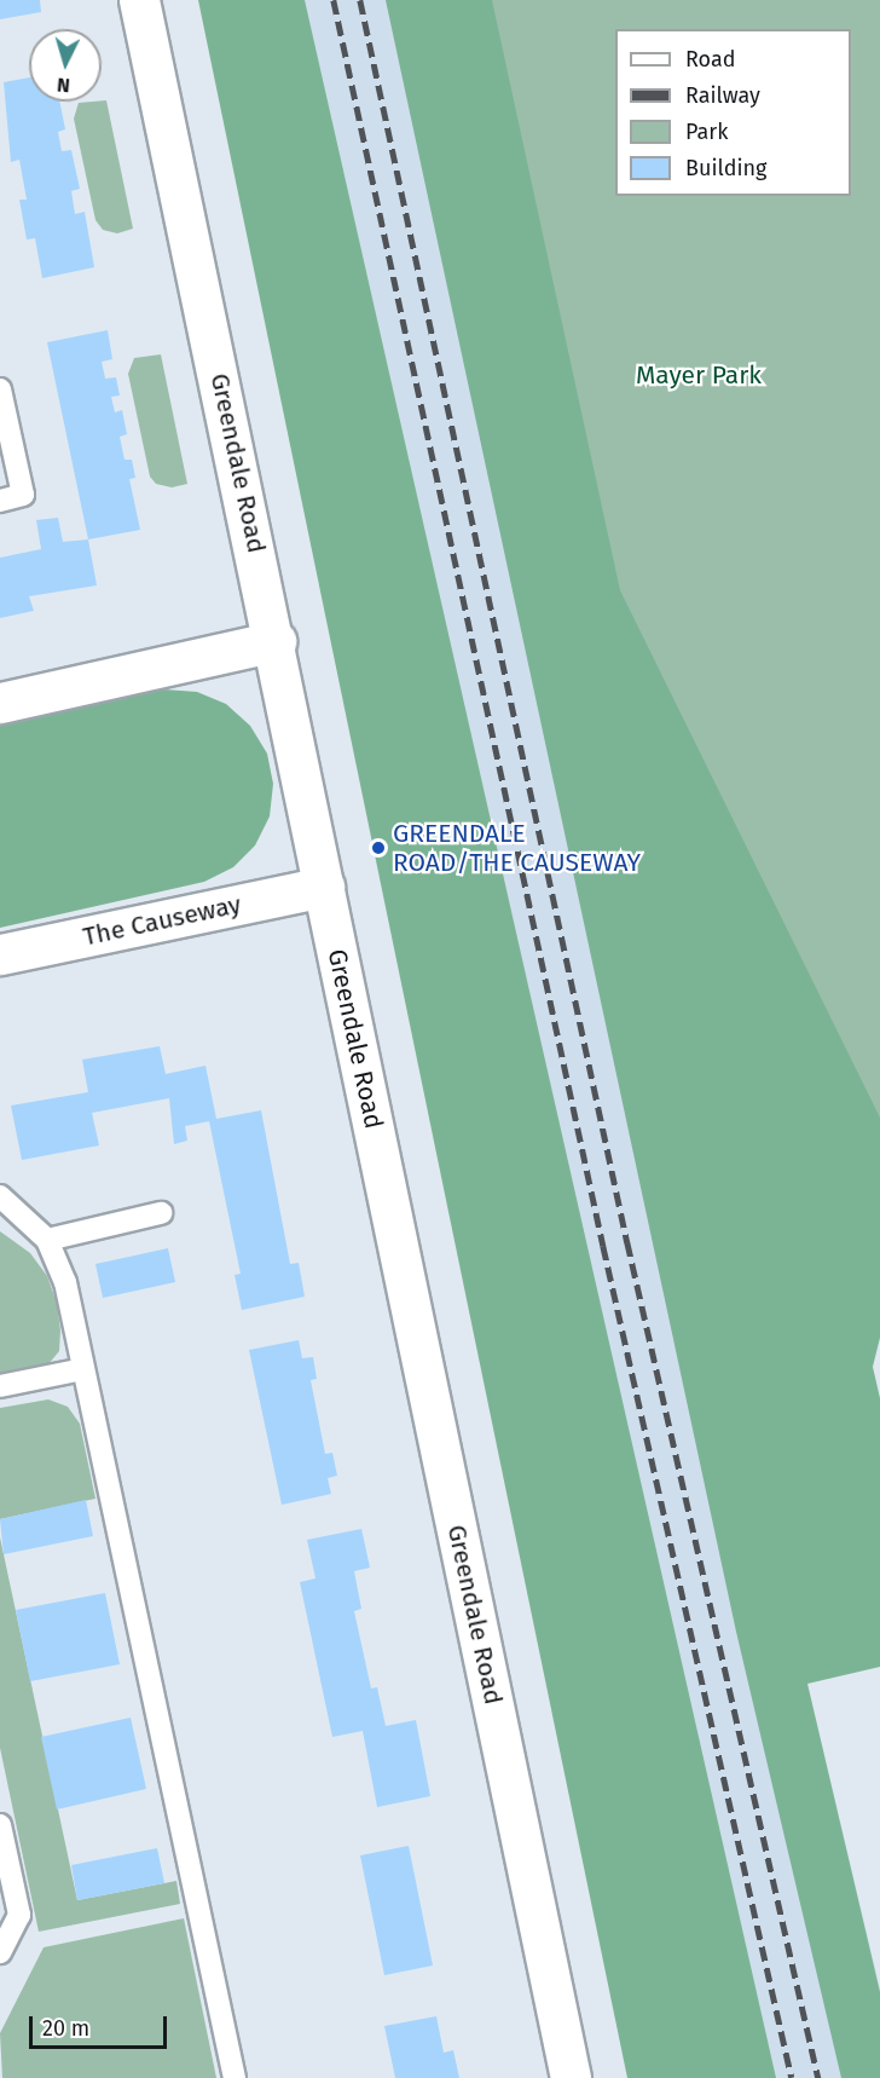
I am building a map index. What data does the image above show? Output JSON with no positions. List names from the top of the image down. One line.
{"streets":{"street":["Greendale Road","The Causeway"]},"crossings":[["Greendale Road","The Causeway"]],"parks":["Mayer Park"],"places":["GREENDALE ROAD/THE CAUSEWAY"],"legend":["Road","Railway","Park","Building"],"scale_bar":"20 m","north":"bottom"}
